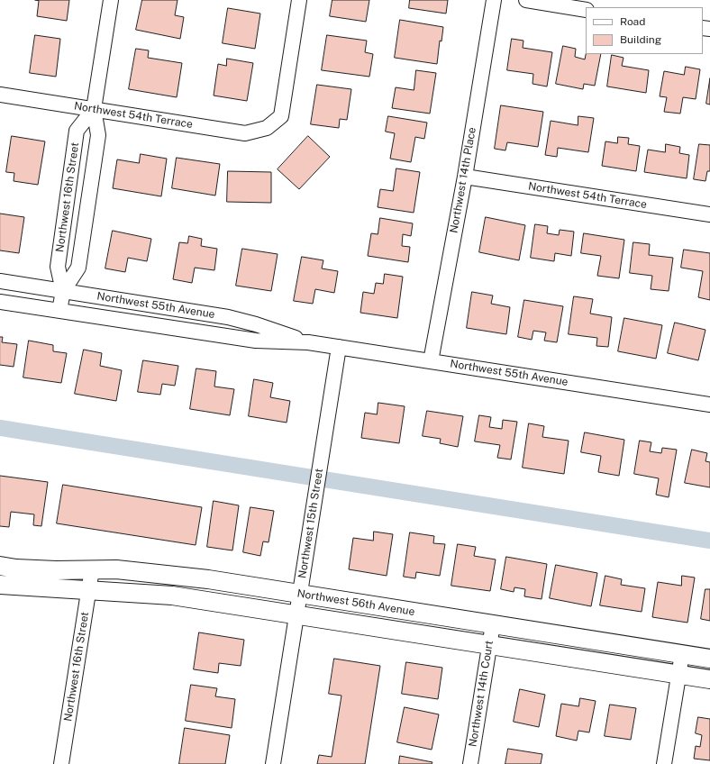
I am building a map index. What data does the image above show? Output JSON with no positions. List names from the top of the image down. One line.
{"streets":{"street":["Northwest 54th Terrace","Northwest 14th Place","Northwest 16th Street","Northwest 55th Avenue","Northwest 15th Street","Northwest 56th Avenue","Northwest 14th Court"]},"crossings":[["Northwest 54th Terrace","Northwest 14th Place"],["Northwest 54th Terrace","Northwest 16th Street"],["Northwest 14th Place","Northwest 55th Avenue"],["Northwest 16th Street","Northwest 55th Avenue"],["Northwest 16th Street","Northwest 56th Avenue"],["Northwest 55th Avenue","Northwest 15th Street"],["Northwest 15th Street","Northwest 56th Avenue"],["Northwest 56th Avenue","Northwest 14th Court"]],"legend":["Road","Building"]}
